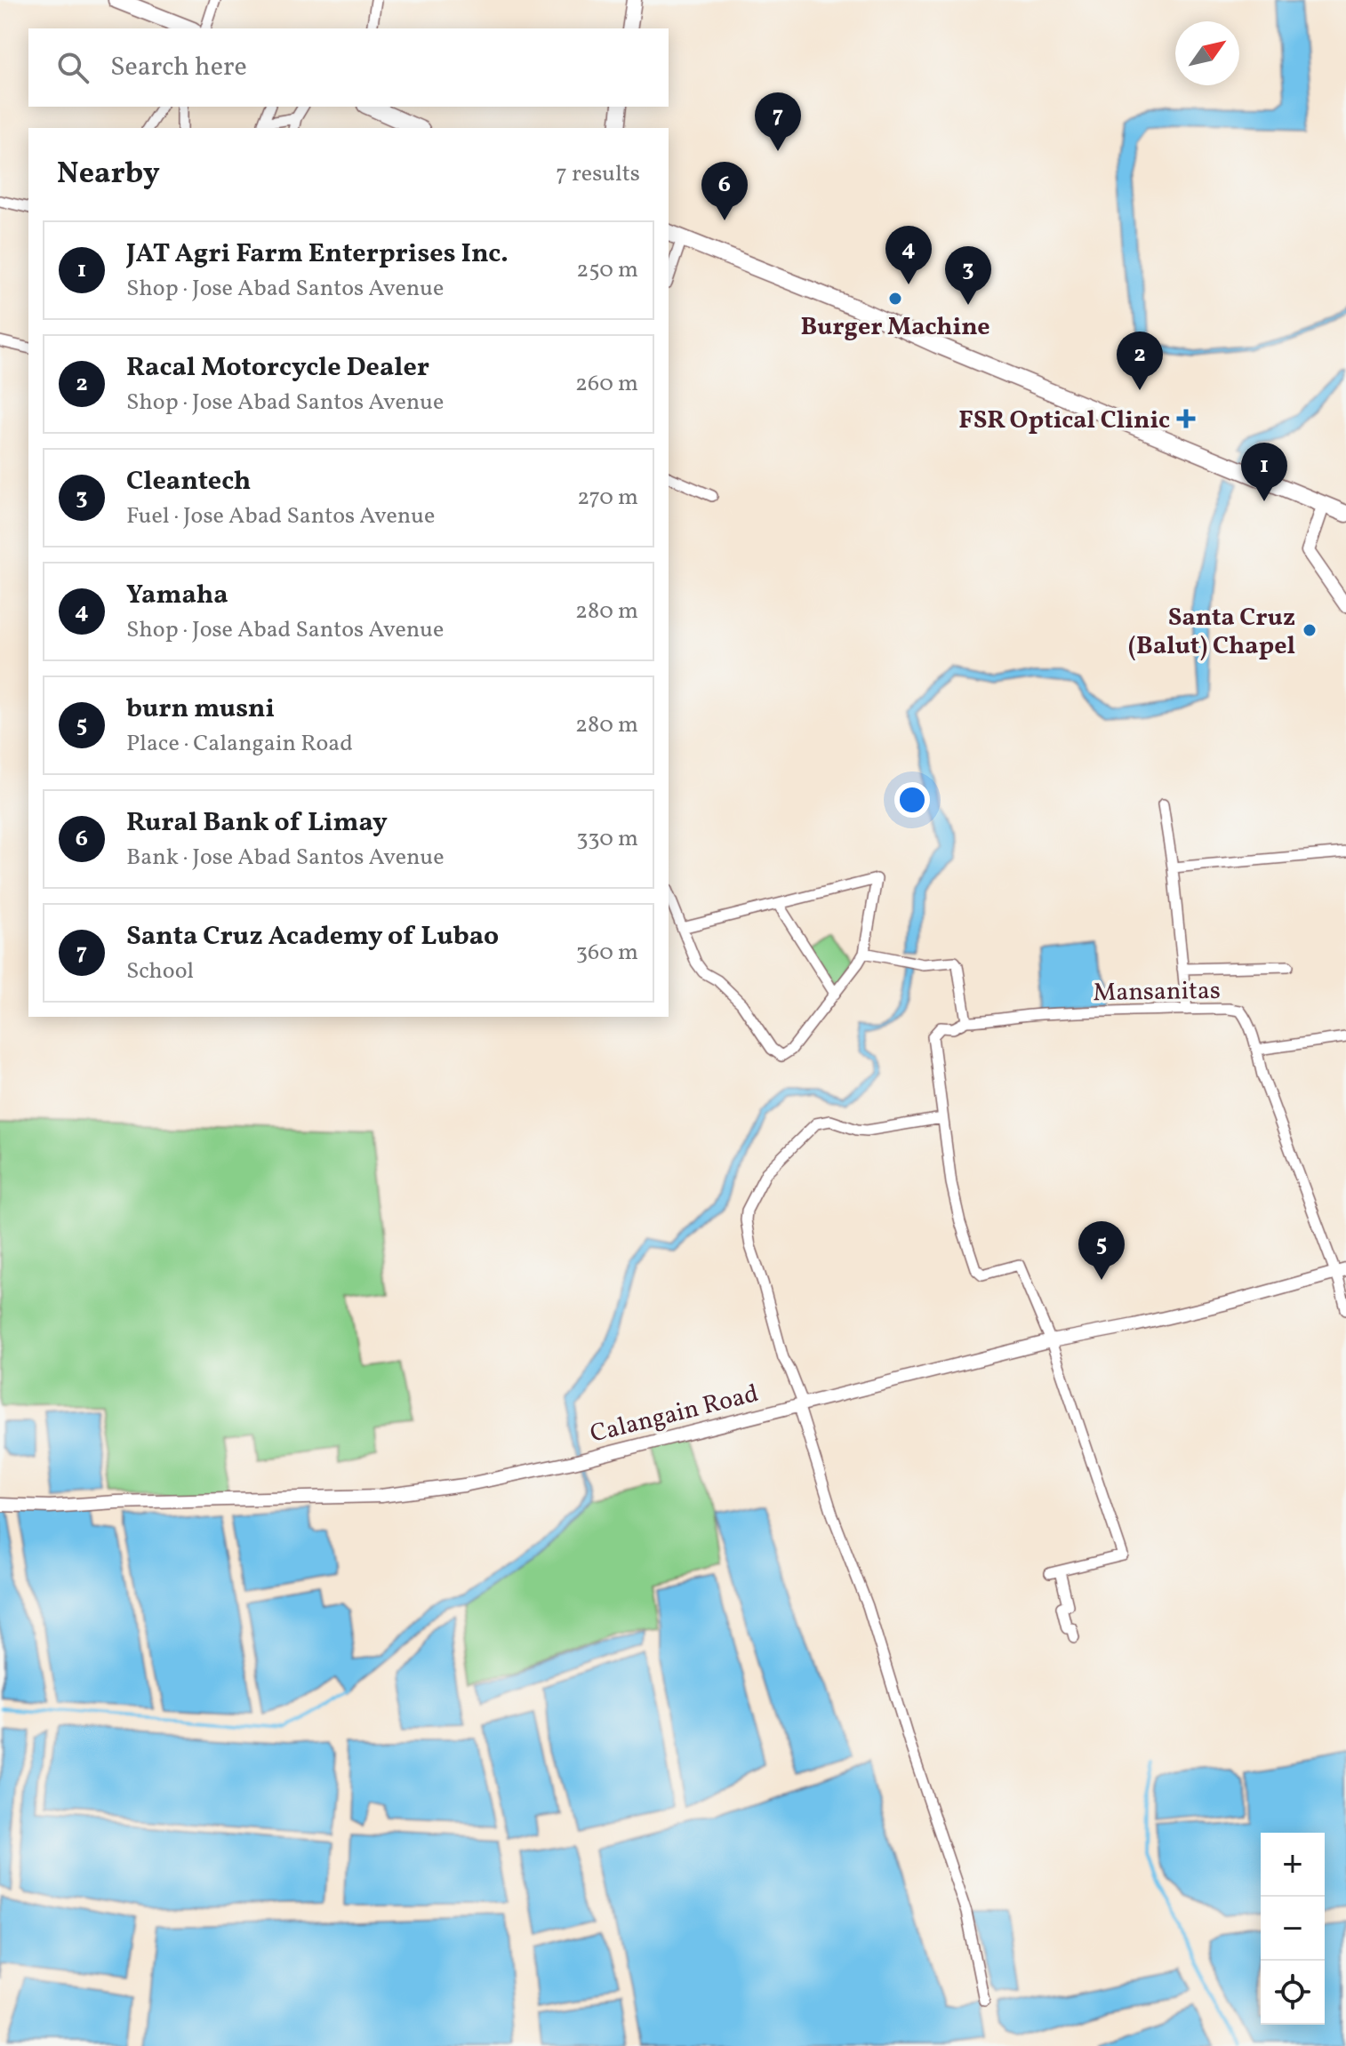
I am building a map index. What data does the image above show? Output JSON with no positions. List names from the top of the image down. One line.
{"streets":{"street":["Mansanitas","Calangain Road"]},"crossings":[["Mansanitas","Calangain Road"]],"places":{"other":["Burger Machine","Santa Cruz (Balut) Chapel"],"health":["FSR Optical Clinic"]},"north":"top right","page":{"search":"Search here","pins":["7","6","4","3","2","1","5"],"heading":["Nearby","7 results"],"list":[{"mark":"1","name":"JAT Agri Farm Enterprises Inc.","note":"Shop · Jose Abad Santos Avenue","value":"250 m"},{"mark":"2","name":"Racal Motorcycle Dealer","note":"Shop · Jose Abad Santos Avenue","value":"260 m"},{"mark":"3","name":"Cleantech","note":"Fuel · Jose Abad Santos Avenue","value":"270 m"},{"mark":"4","name":"Yamaha","note":"Shop · Jose Abad Santos Avenue","value":"280 m"},{"mark":"5","name":"burn musni","note":"Place · Calangain Road","value":"280 m"},{"mark":"6","name":"Rural Bank of Limay","note":"Bank · Jose Abad Santos Avenue","value":"330 m"},{"mark":"7","name":"Santa Cruz Academy of Lubao","note":"School","value":"360 m"}],"map_buttons":["+","−"]}}
